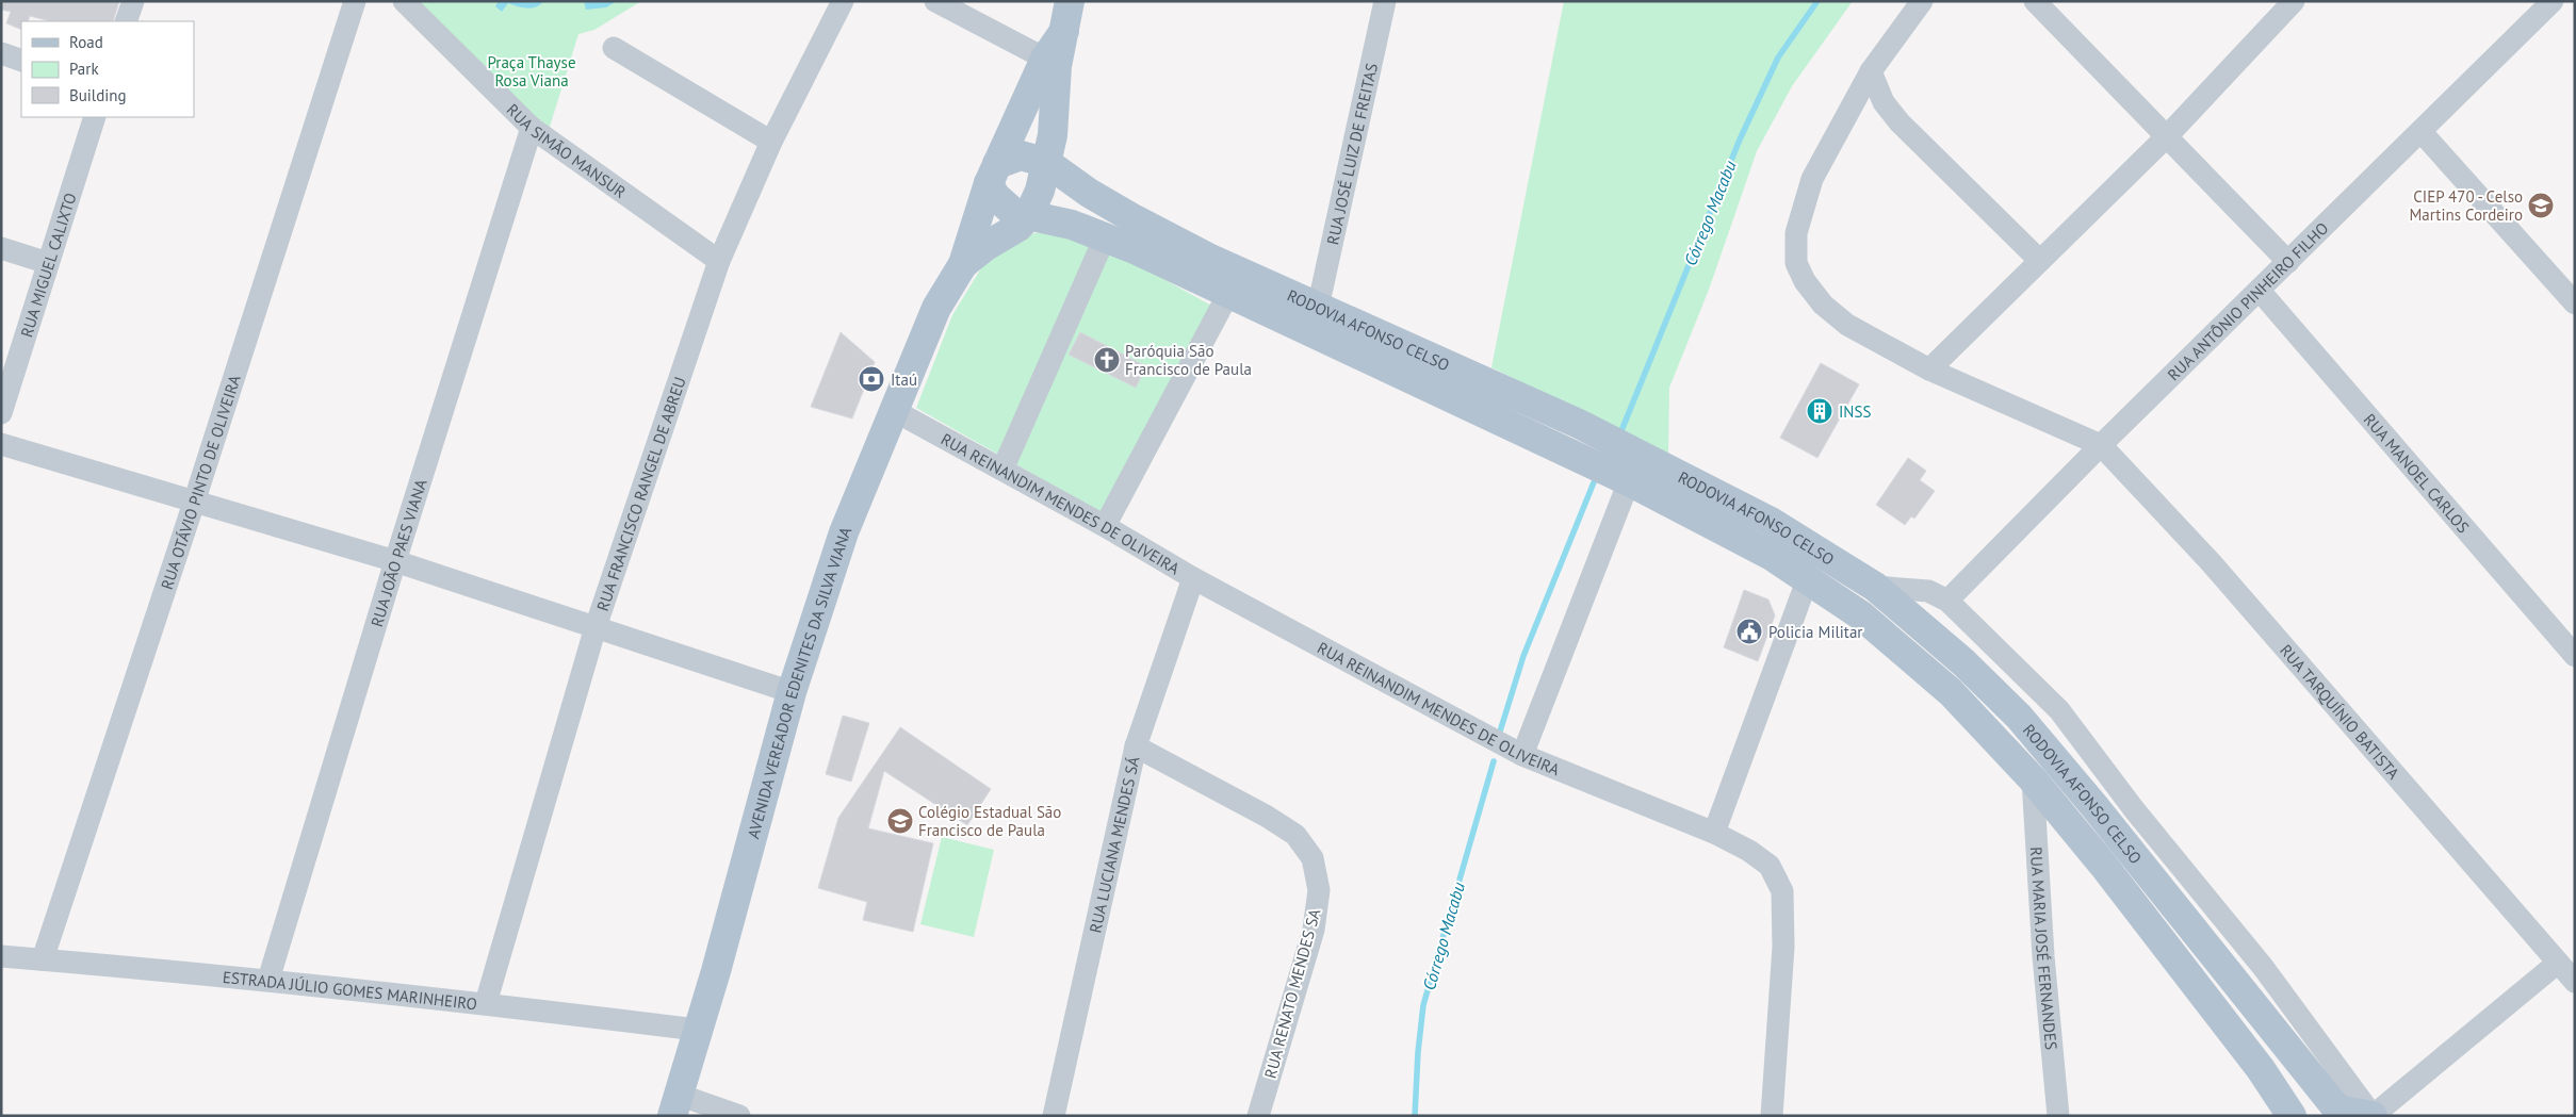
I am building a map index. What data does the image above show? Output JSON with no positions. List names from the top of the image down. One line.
{"streets":{"main road":["RODOVIA AFONSO CELSO","AVENIDA VEREADOR EDENITES DA SILVA VIANA"],"street":["RUA SIMÃO MANSUR","RUA JOSÉ LUIZ DE FREITAS","RUA MIGUEL CALIXTO","RUA ANTÔNIO PINHEIRO FILHO","RUA MANOEL CARLOS","RUA OTÁVIO PINTO DE OLIVEIRA","RUA FRANCISCO RANGEL DE ABREU","RUA REINANDIM MENDES DE OLIVEIRA","RUA JOÃO PAES VIANA","RUA TARQUÍNIO BATISTA","RUA LUCIANA MENDES SÁ","RUA MARIA JOSÉ FERNANDES","ESTRADA JÚLIO GOMES MARINHEIRO","RUA RENATO MENDES SA"]},"crossings":[["RUA SIMÃO MANSUR","RUA FRANCISCO RANGEL DE ABREU"],["RUA SIMÃO MANSUR","RUA JOÃO PAES VIANA"],["RUA JOSÉ LUIZ DE FREITAS","RODOVIA AFONSO CELSO"],["RUA ANTÔNIO PINHEIRO FILHO","RUA MANOEL CARLOS"],["RUA ANTÔNIO PINHEIRO FILHO","RUA TARQUÍNIO BATISTA"],["RODOVIA AFONSO CELSO","AVENIDA VEREADOR EDENITES DA SILVA VIANA"],["RODOVIA AFONSO CELSO","RUA MARIA JOSÉ FERNANDES"],["RUA OTÁVIO PINTO DE OLIVEIRA","ESTRADA JÚLIO GOMES MARINHEIRO"],["RUA FRANCISCO RANGEL DE ABREU","ESTRADA JÚLIO GOMES MARINHEIRO"],["RUA REINANDIM MENDES DE OLIVEIRA","AVENIDA VEREADOR EDENITES DA SILVA VIANA"],["RUA REINANDIM MENDES DE OLIVEIRA","RUA LUCIANA MENDES SÁ"],["RUA JOÃO PAES VIANA","ESTRADA JÚLIO GOMES MARINHEIRO"],["AVENIDA VEREADOR EDENITES DA SILVA VIANA","ESTRADA JÚLIO GOMES MARINHEIRO"],["RUA LUCIANA MENDES SÁ","RUA RENATO MENDES SA"]],"water":["Córrego Macabu"],"parks":["Praça Thayse Rosa Viana"],"places":{"school or university":["CIEP 470 - Celso Martins Cordeiro","Colégio Estadual São Francisco de Paula"],"church":["Paróquia São Francisco de Paula"],"bank":["Itaú"],"building":["INSS"],"public building":["Policia Militar"]},"legend":["Road","Park","Building"]}
